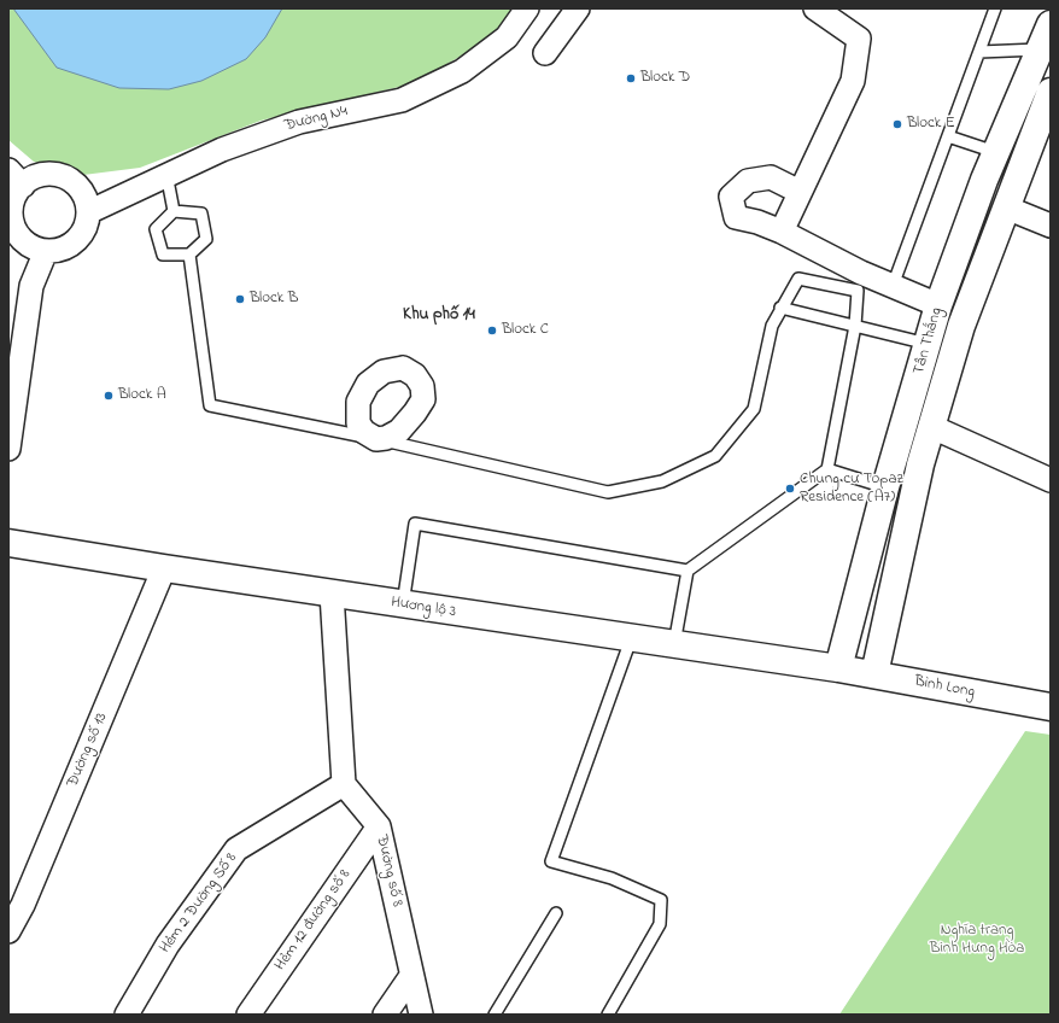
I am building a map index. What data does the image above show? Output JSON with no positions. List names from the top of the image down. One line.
{"streets":{"street":["Đường N4","Tân Thắng","Hương lộ 3","Bình Long","Đường số 13","Đường số 8","Hẻm 2 Đường Số 8","Hẻm 12 đường số 8"]},"crossings":[["Tân Thắng","Hương lộ 3"],["Tân Thắng","Bình Long"],["Hương lộ 3","Bình Long"],["Hương lộ 3","Đường số 13"],["Đường số 8","Hẻm 2 Đường Số 8"],["Đường số 8","Hẻm 12 đường số 8"]],"districts":["Khu phố 14"],"parks":["Nghĩa trang Bình Hưng Hòa"],"places":["Block D","Block E","Block B","Block C","Block A","Chung cư Topaz Residence (A7)"]}
